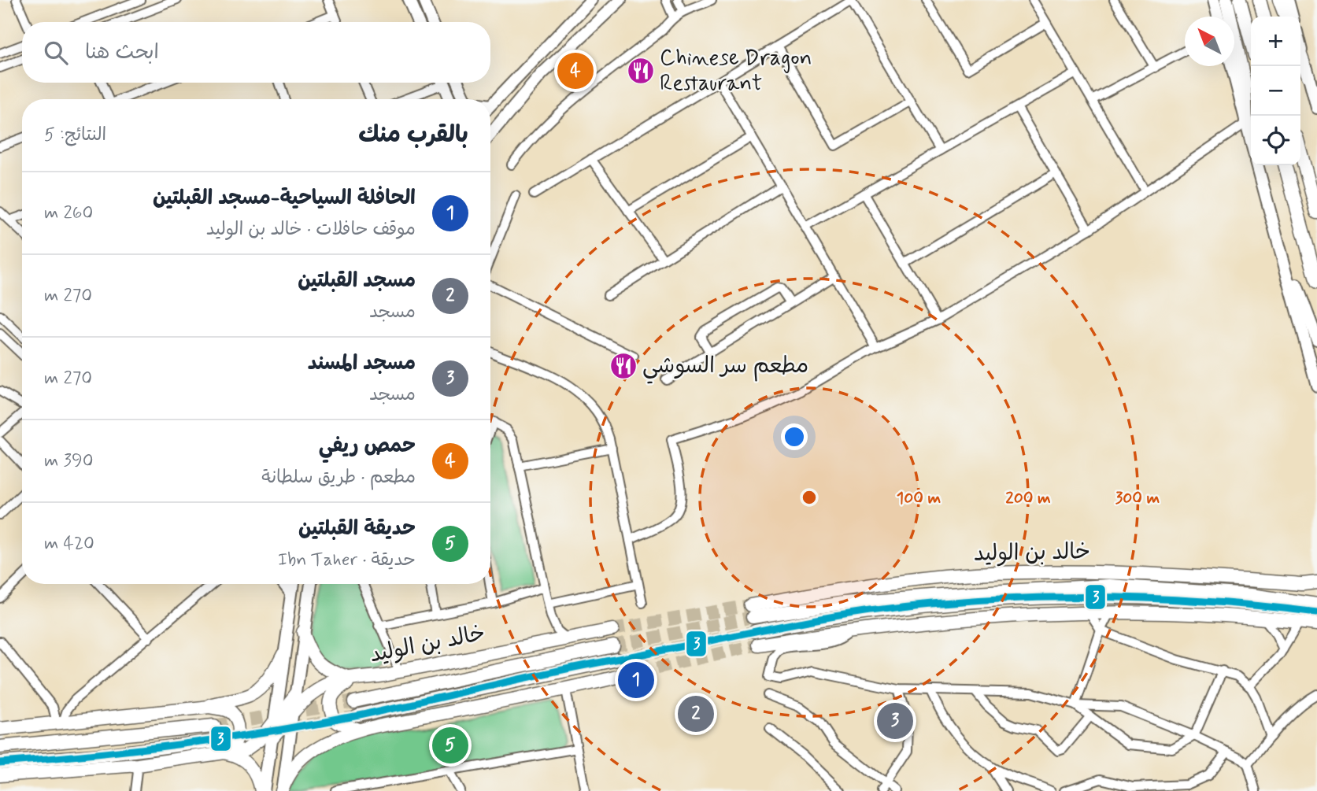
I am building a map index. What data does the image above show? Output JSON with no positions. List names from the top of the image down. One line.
{"streets":{"highway":["خالد بن الوليد"]},"places":{"restaurant":["Chinese Dragon Restaurant","مطعم سر السوشي"]},"lines":["transit line 3"],"north":"top left","page":{"map_buttons":["+","−"],"search":"ابحث هنا","pins":["4","1","2","3","5"],"heading":["بالقرب منك","النتائج: 5"],"list":[{"mark":"1","name":"الحافلة السياحية-مسجد القبلتين","note":"موقف حافلات · خالد بن الوليد","value":"260 m"},{"mark":"2","name":"مسجد القبلتين","note":"مسجد","value":"270 m"},{"mark":"3","name":"مسجد المسند","note":"مسجد","value":"270 m"},{"mark":"4","name":"حمص ريفي","note":"مطعم · طريق سلطانة","value":"390 m"},{"mark":"5","name":"حدیقة القبلتین","note":"حديقة · Ibn Taher","value":"420 m"}]},"rings":["100 m","200 m","300 m"]}
